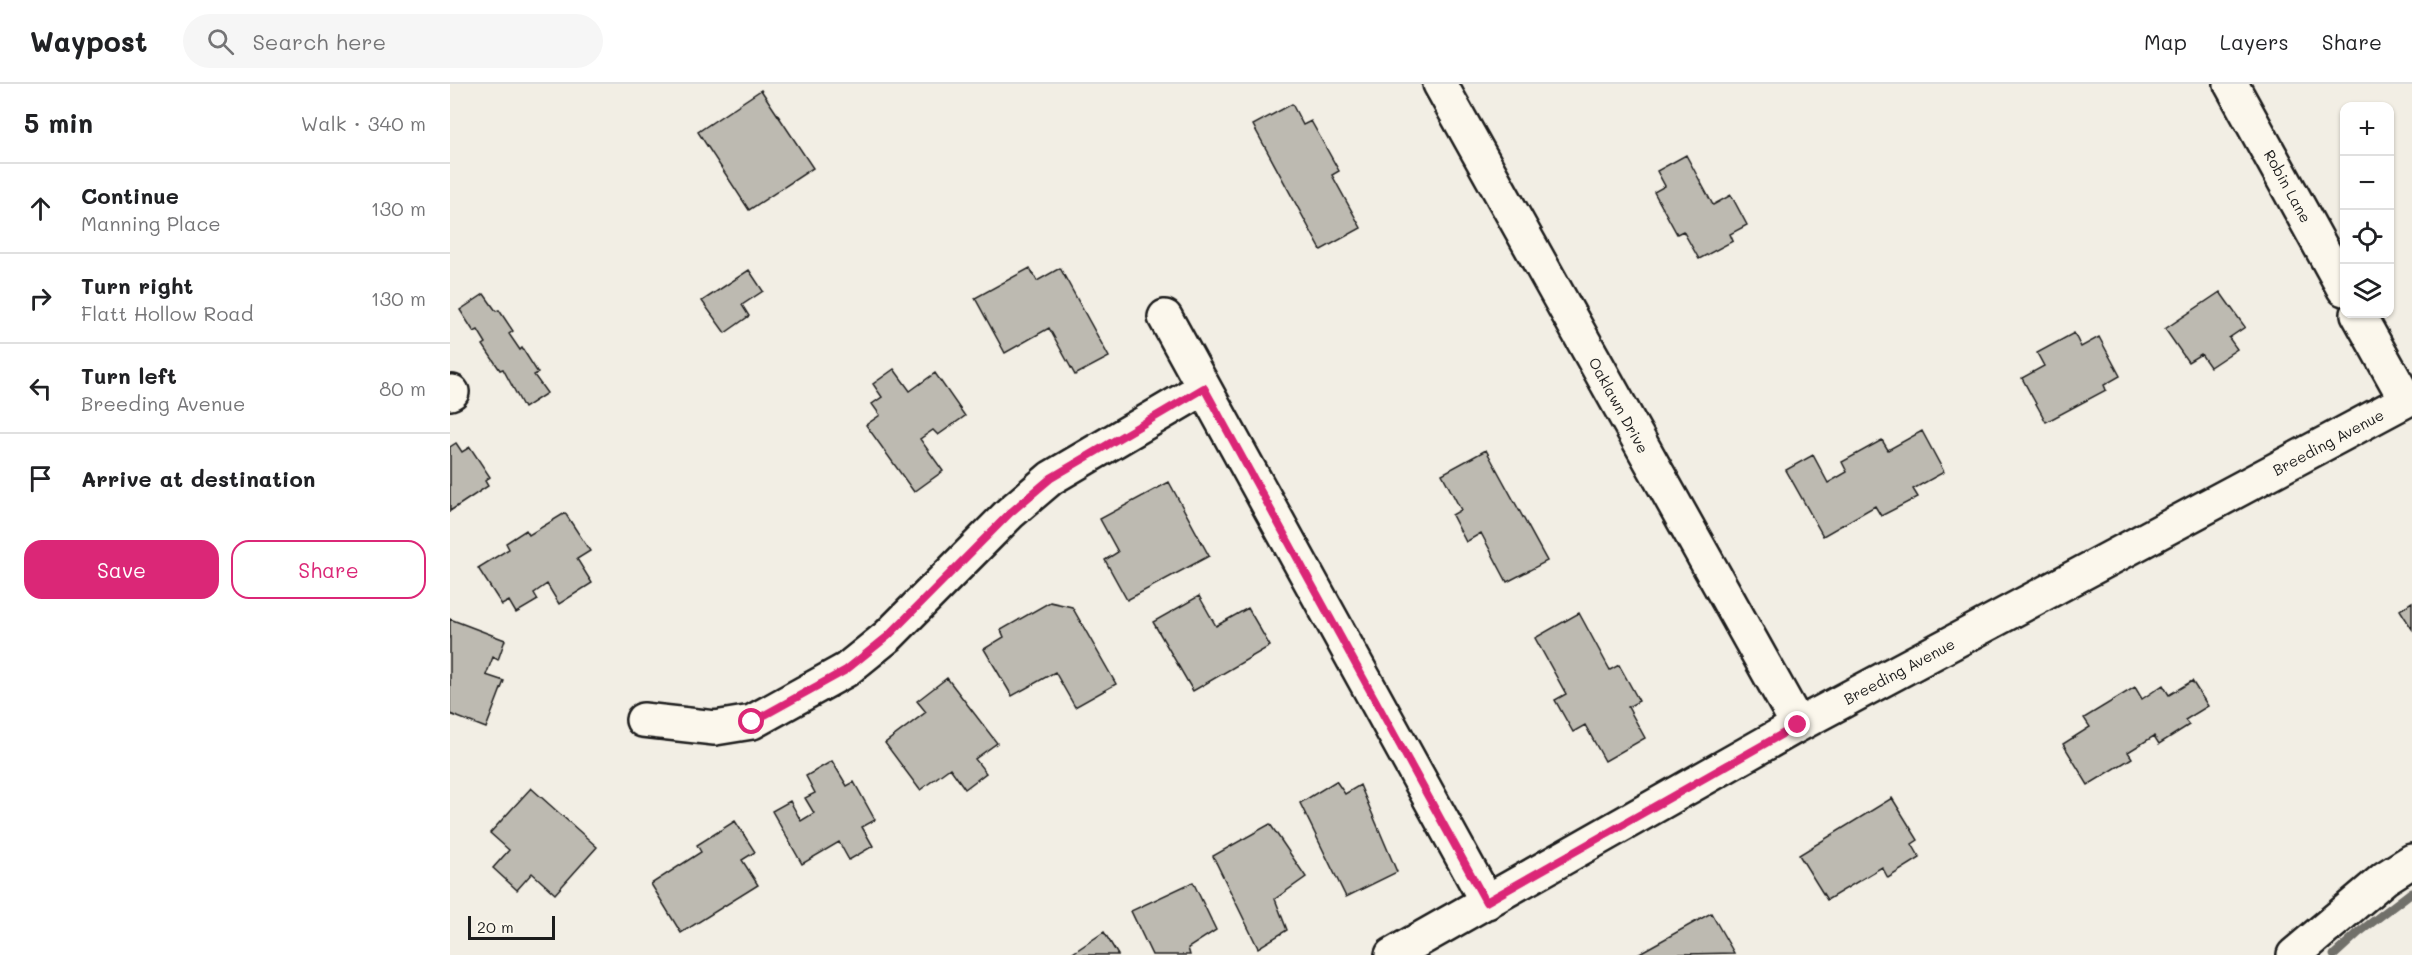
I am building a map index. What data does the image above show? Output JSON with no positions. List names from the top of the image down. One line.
{"streets":{"street":["Robin Lane","Oaklawn Drive","Breeding Avenue"]},"crossings":[["Oaklawn Drive","Breeding Avenue"]],"scale_bar":"20 m","page":{"header":"Waypost","search":"Search here","nav":["Map","Layers","Share"],"heading":["5 min","Walk · 340 m"],"map_buttons":["+","−"],"list":[["Continue","Manning Place","130 m"],["Turn right","Flatt Hollow Road","130 m"],["Turn left","Breeding Avenue","80 m"],"Arrive at destination"],"buttons":["Save","Share"],"scale":"20 m"}}
